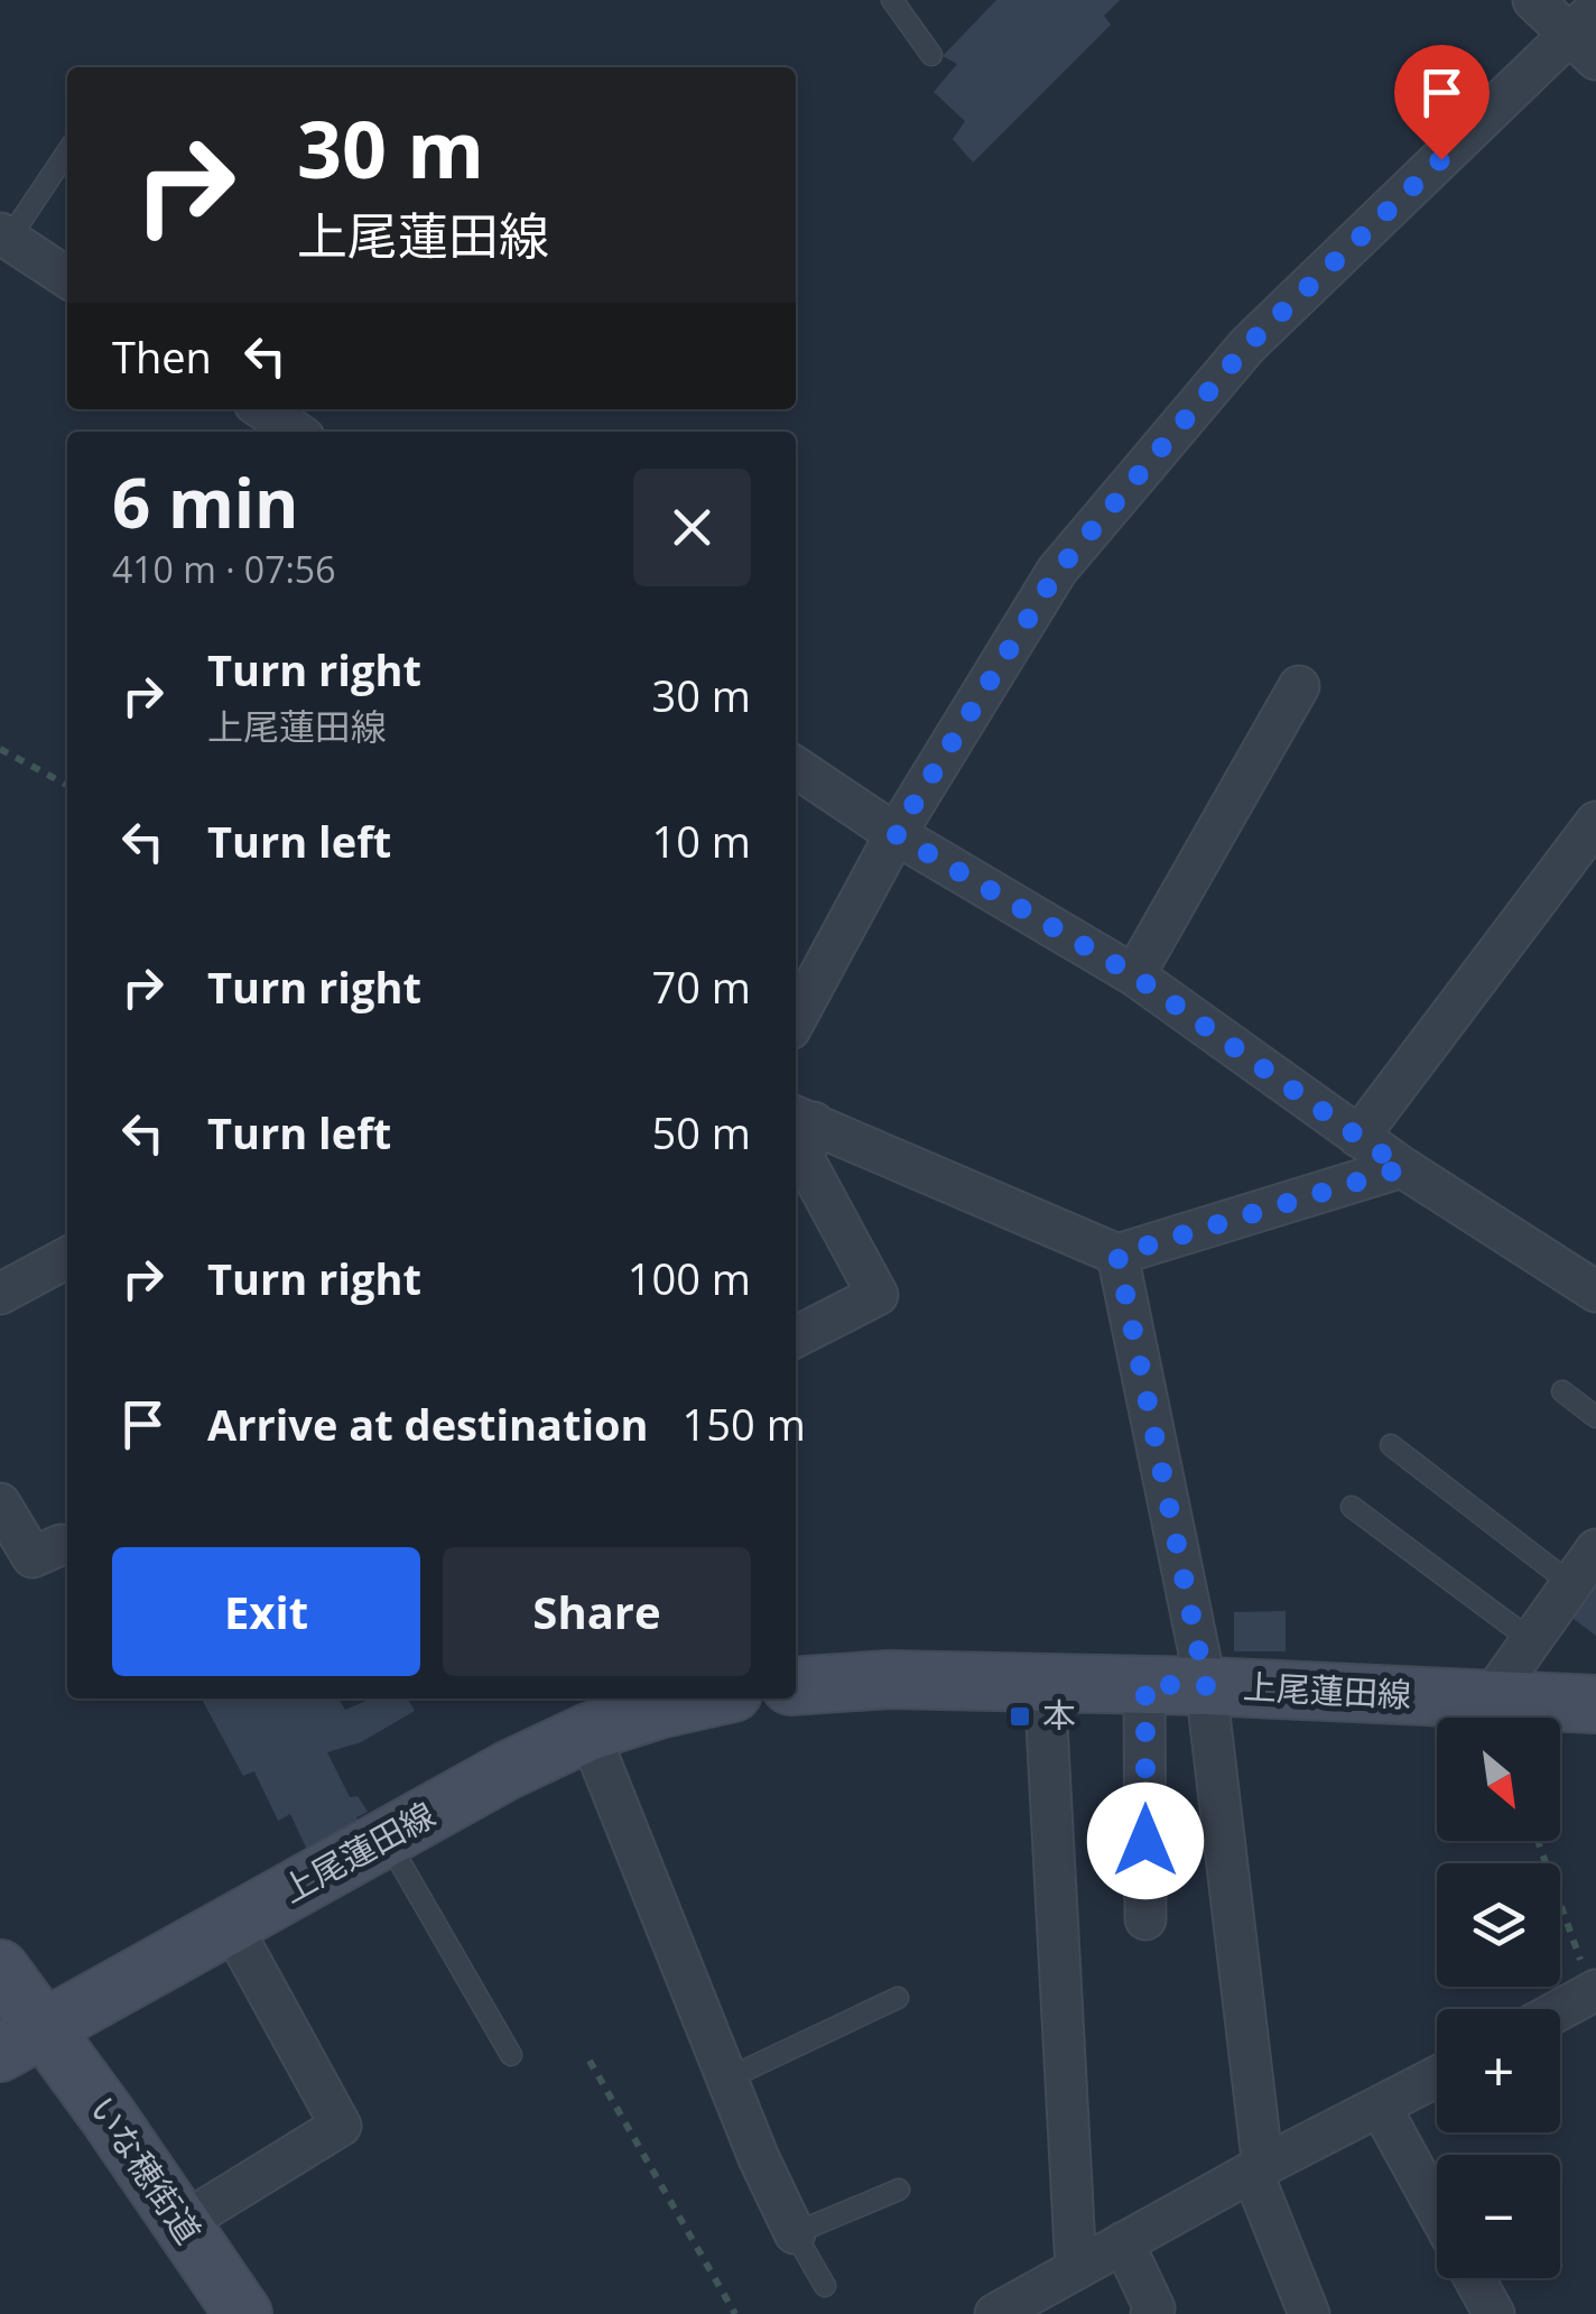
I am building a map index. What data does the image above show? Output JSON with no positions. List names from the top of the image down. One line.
{"streets":{"main road":["上尾蓮田線","いな穂街道"]},"crossings":[["上尾蓮田線","いな穂街道"]],"places":{"transit":["本"]},"north":"bottom right","page":{"turn":["30 m","上尾蓮田線"],"then":"Then","heading":["6 min","410 m · 07:56"],"list":[{"name":"Turn right","note":"上尾蓮田線","value":"30 m"},{"name":"Turn left","value":"10 m"},{"name":"Turn right","value":"70 m"},{"name":"Turn left","value":"50 m"},{"name":"Turn right","value":"100 m"},{"name":"Arrive at destination","value":"150 m"}],"buttons":["Exit","Share"],"map_buttons":["+","−"]}}
